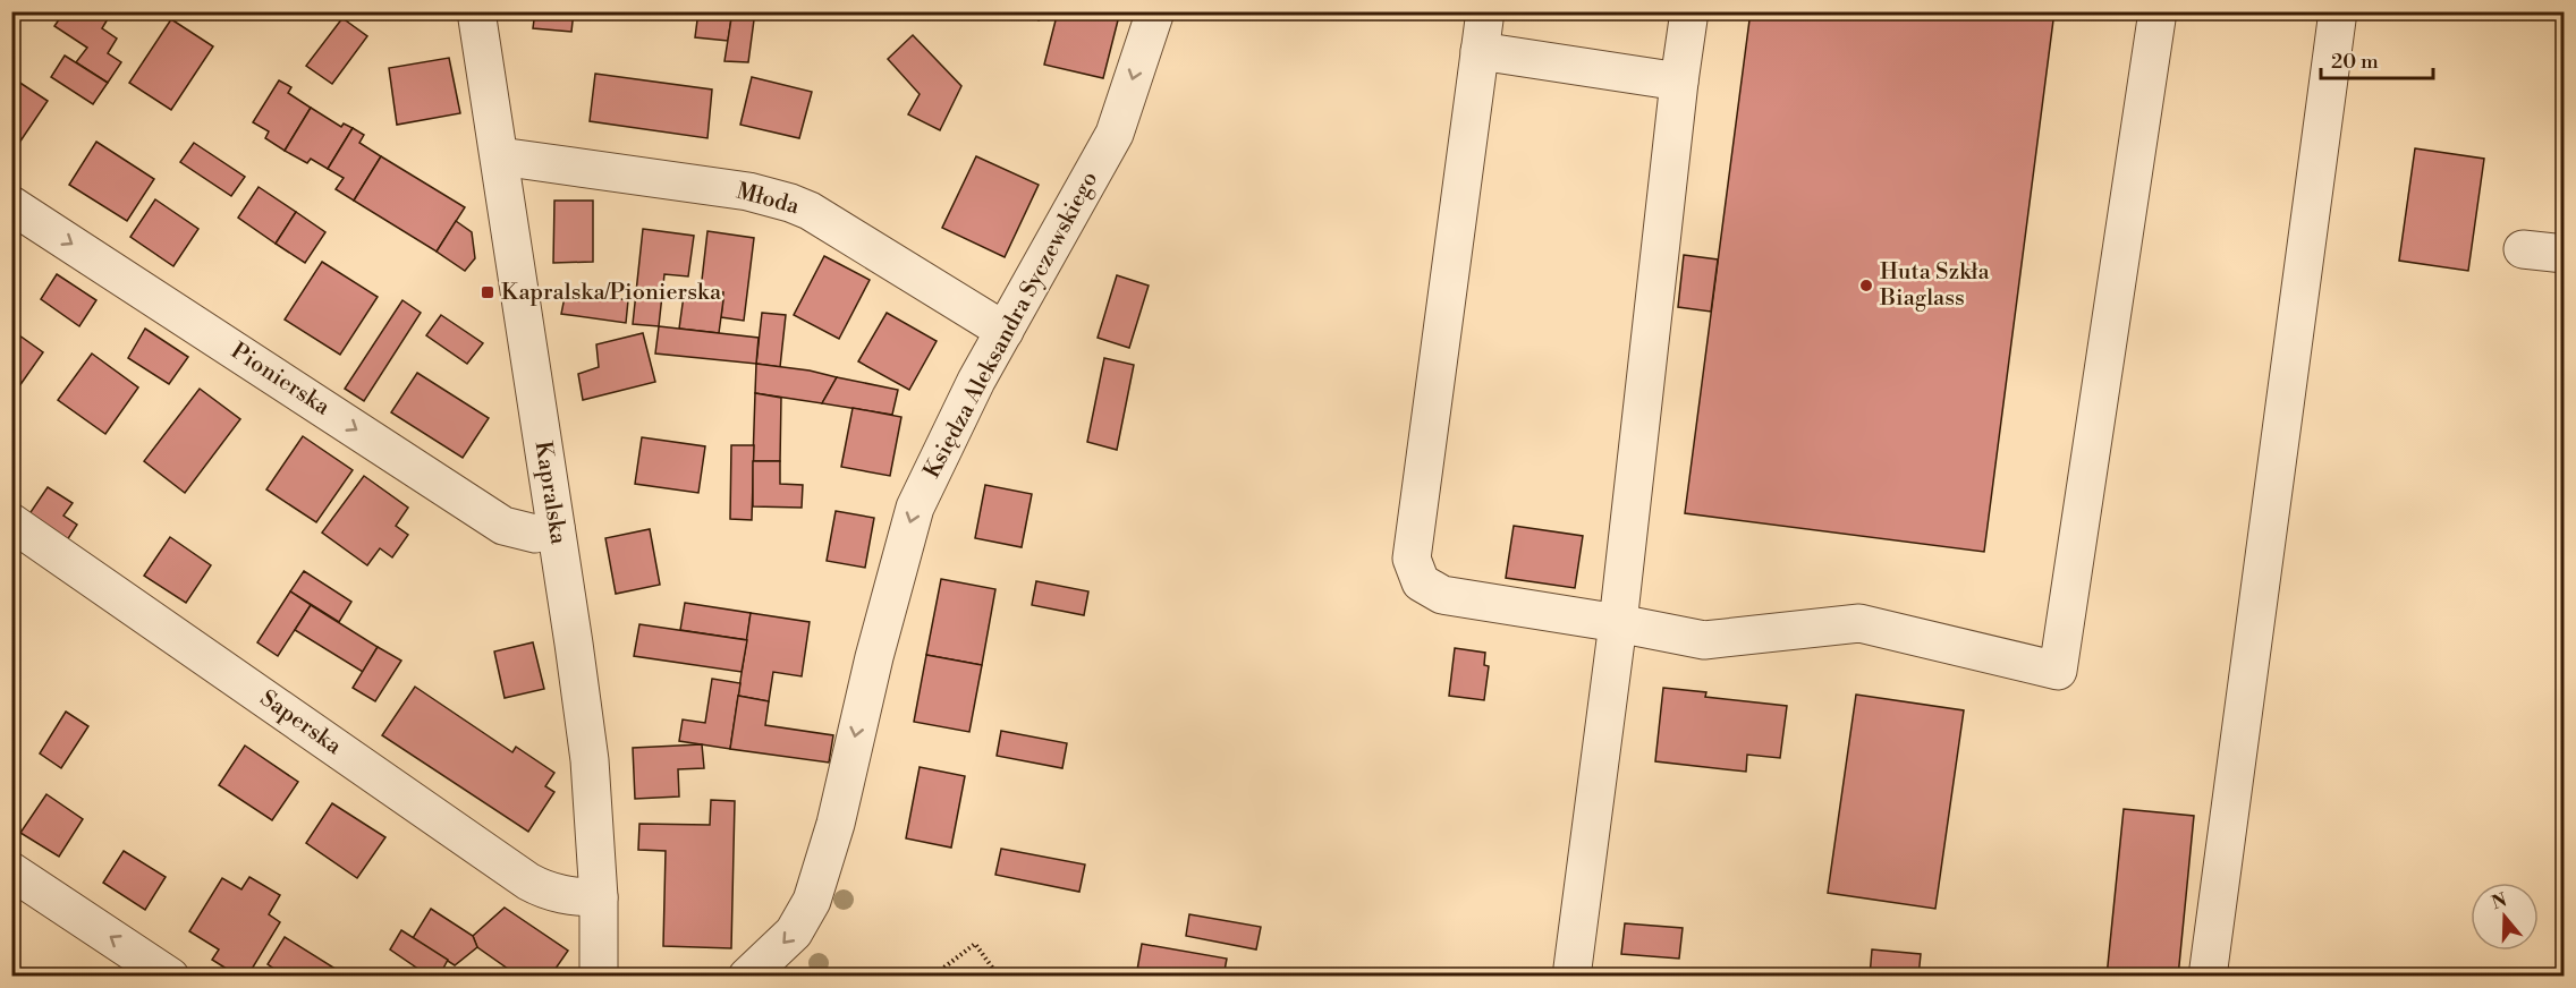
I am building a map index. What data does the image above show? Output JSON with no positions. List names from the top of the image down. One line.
{"streets":{"street":["Młoda","Księdza Aleksandra Syczewskiego","Pionierska","Kapralska","Saperska"]},"crossings":[["Młoda","Księdza Aleksandra Syczewskiego"],["Młoda","Kapralska"],["Pionierska","Kapralska"],["Kapralska","Saperska"]],"one_way":["Księdza Aleksandra Syczewskiego","Pionierska"],"places":{"other":["Huta Szkła Biaglass"],"transit":["Kapralska/Pionierska"]},"scale_bar":"20 m","north":"top"}
